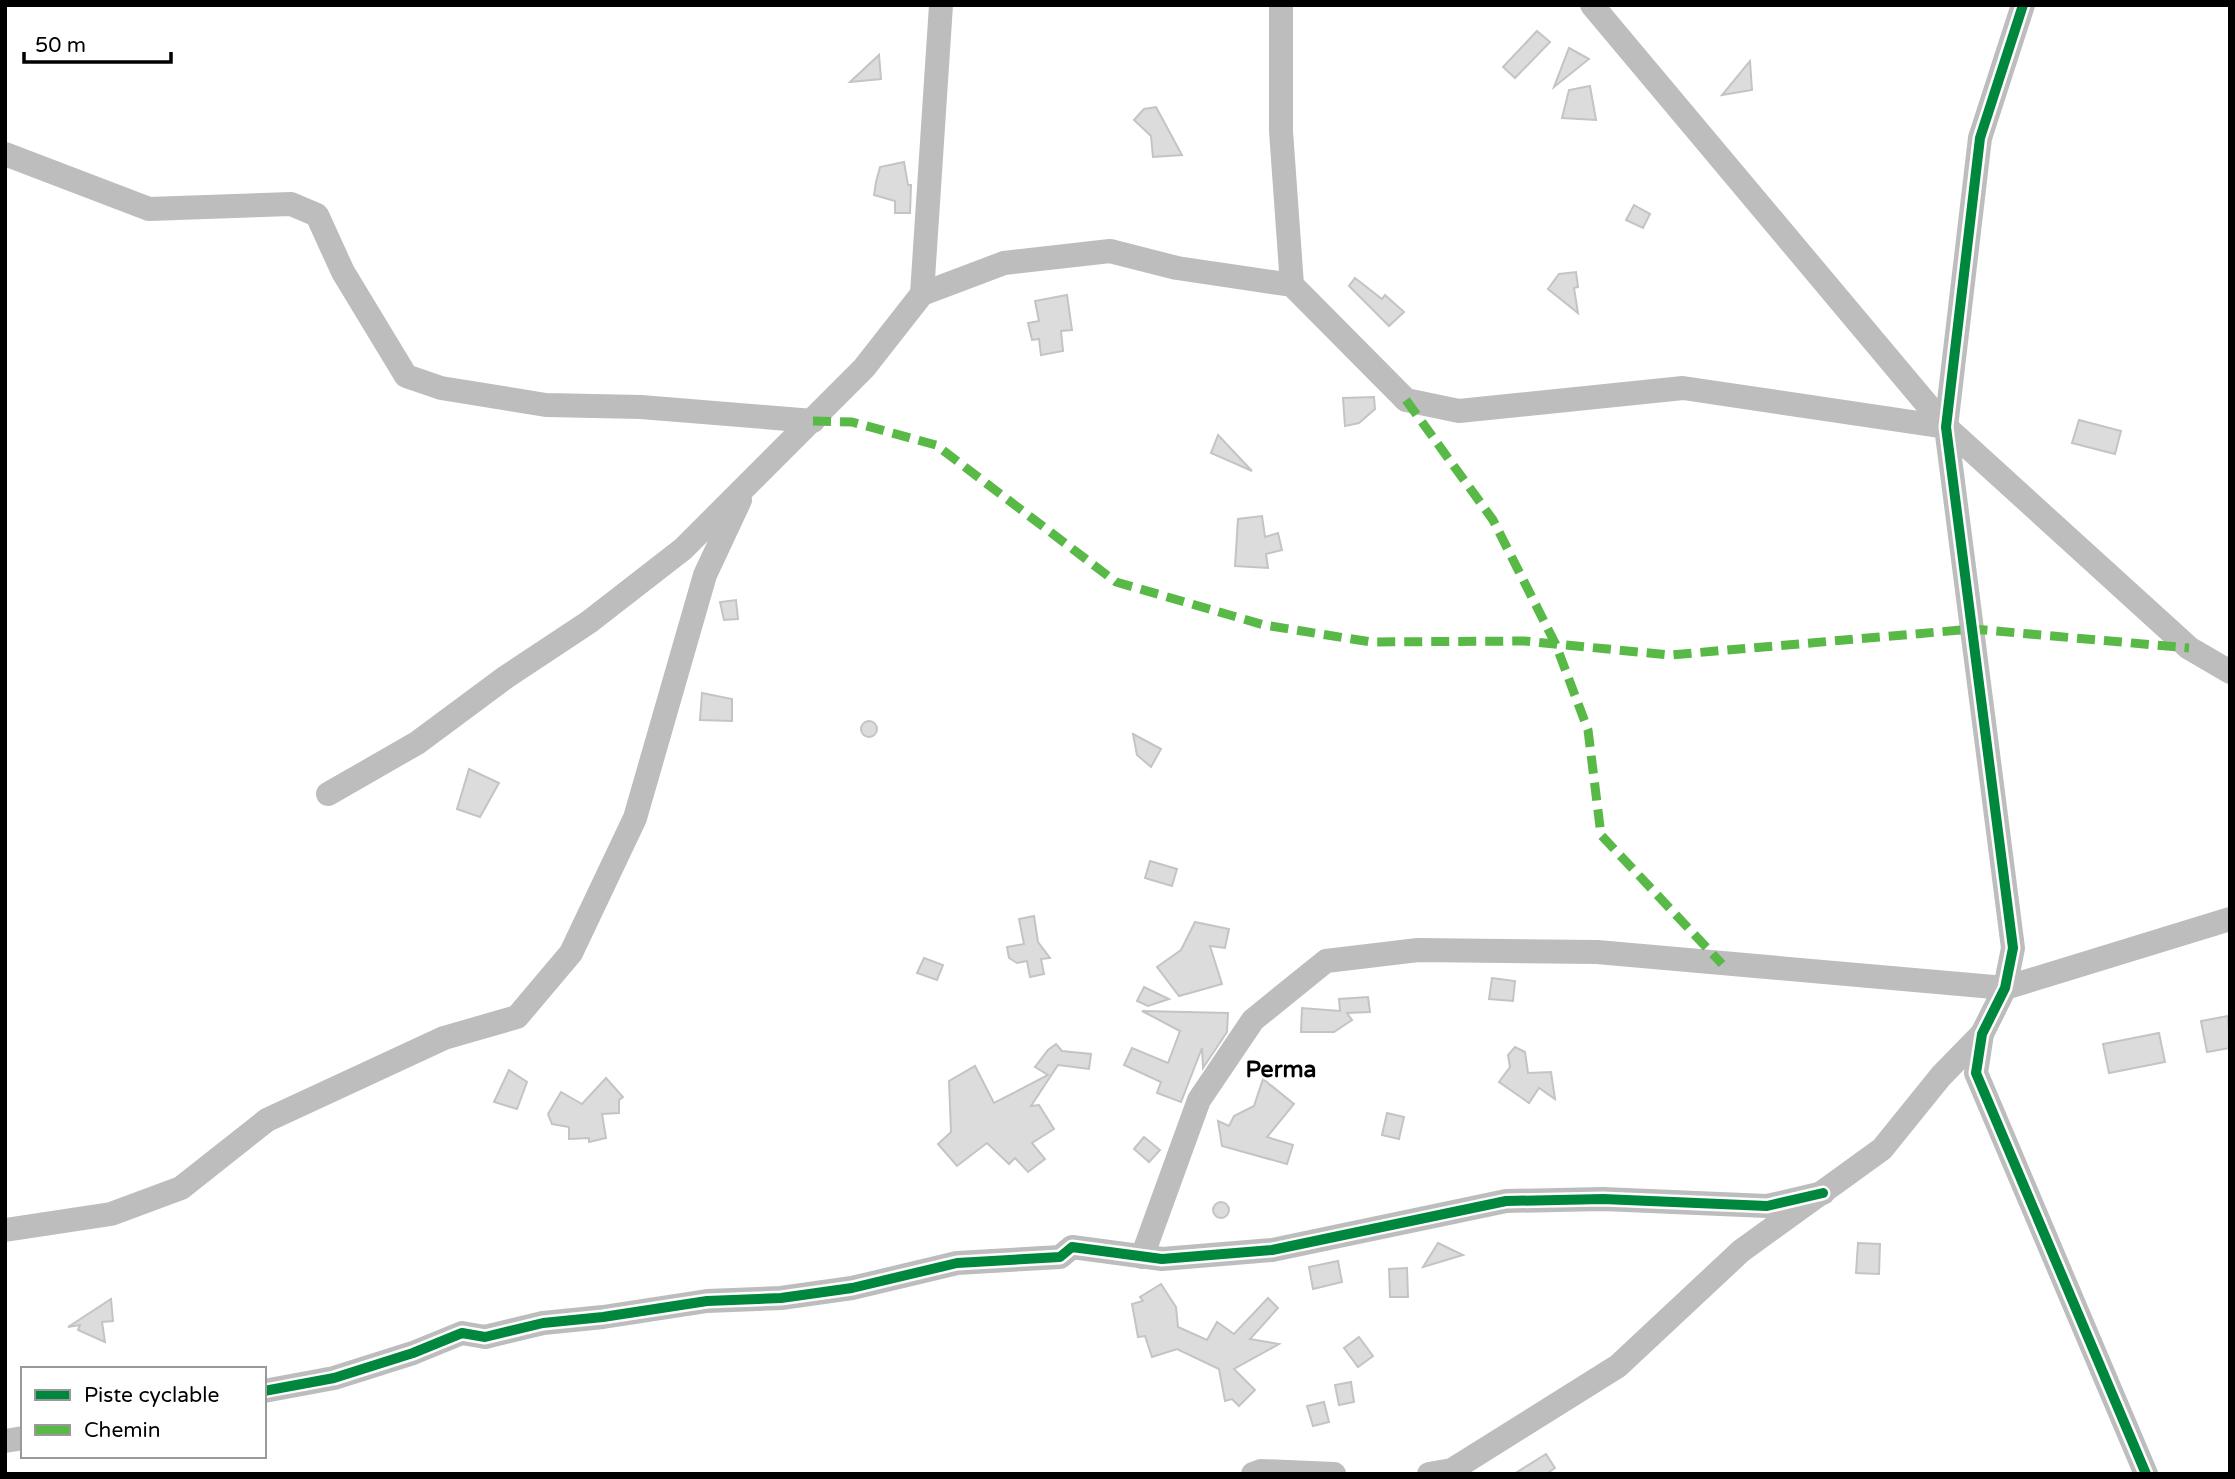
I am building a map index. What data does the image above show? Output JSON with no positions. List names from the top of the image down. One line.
{"districts":["Perma"],"legend":["Piste cyclable","Chemin"],"scale_bar":"50 m"}
